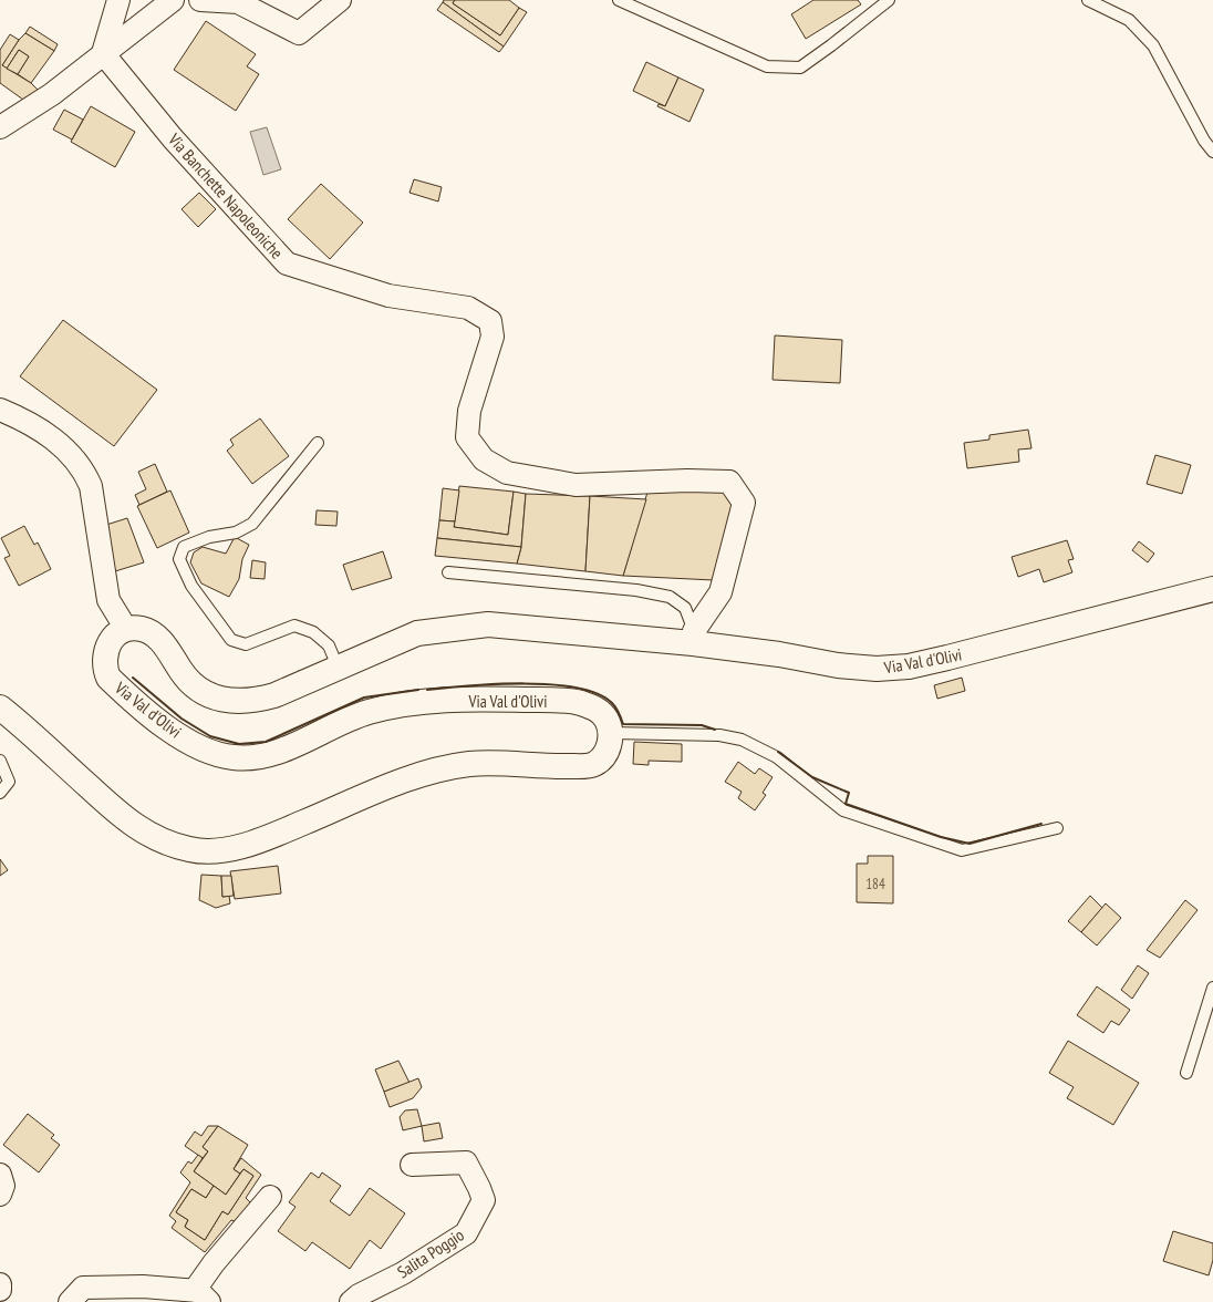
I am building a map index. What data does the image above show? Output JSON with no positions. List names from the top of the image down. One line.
{"streets":{"street":["Via Banchette Napoleoniche","Via Val d'Olivi","Salita Poggio"]},"crossings":[["Via Banchette Napoleoniche","Via Val d'Olivi"]],"house_numbers":["184"]}
